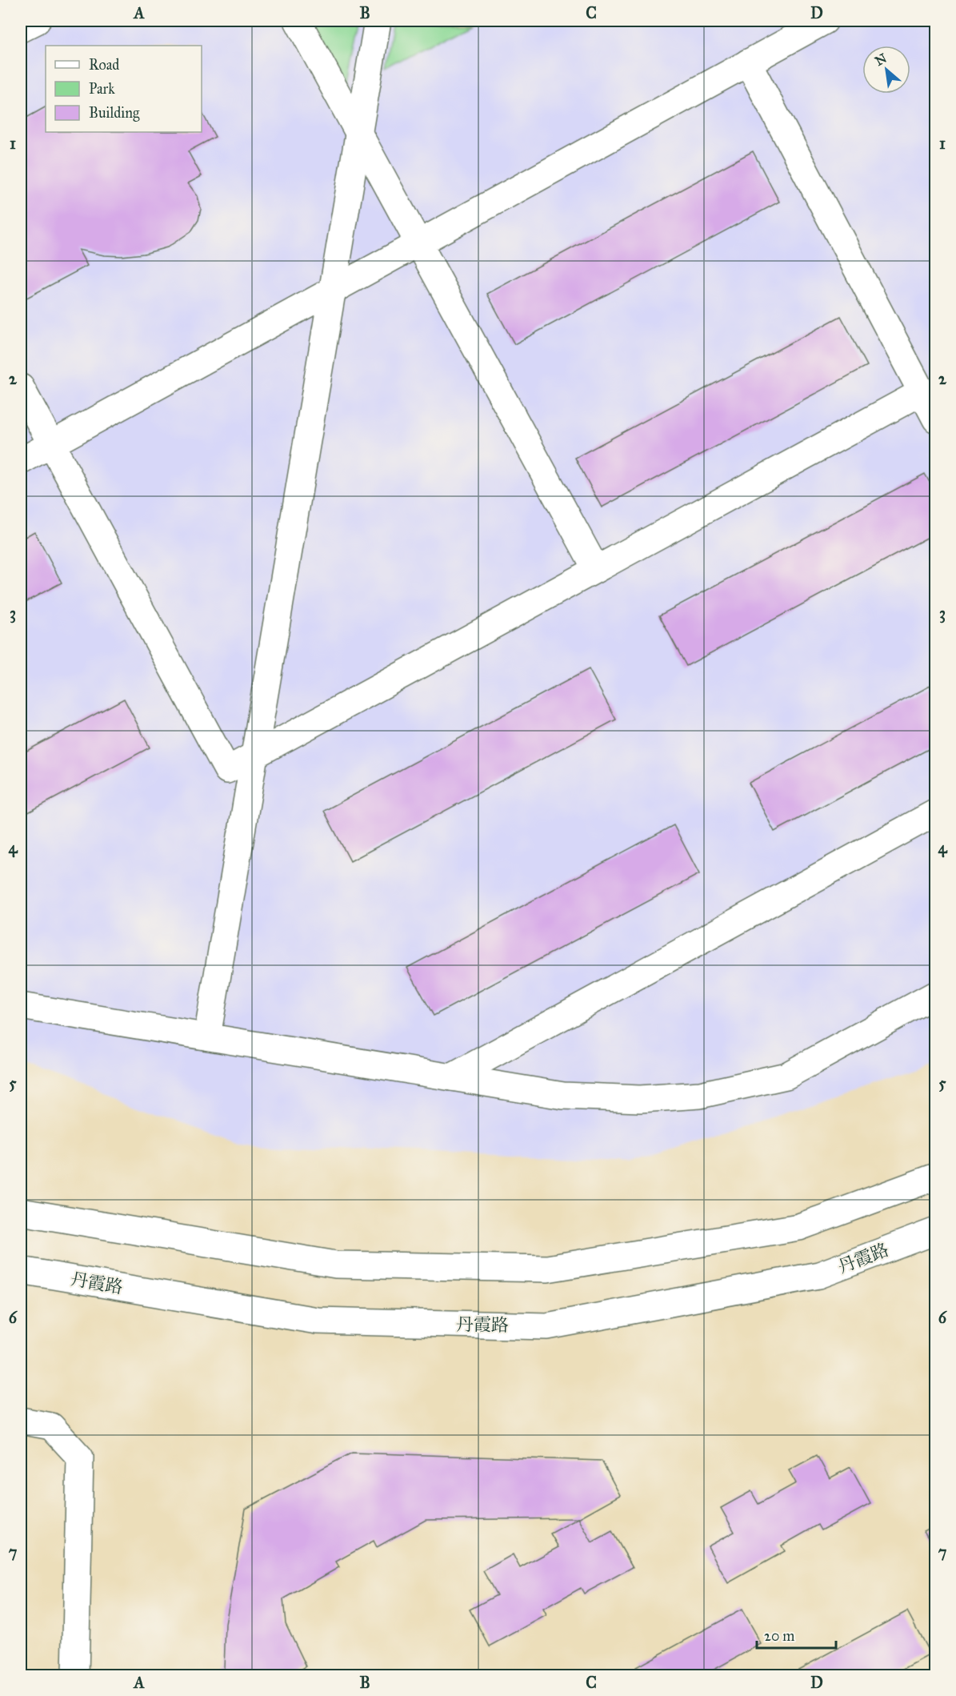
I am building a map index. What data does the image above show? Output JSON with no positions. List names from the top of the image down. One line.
{"streets":{"main road":["丹霞路"]},"legend":["Road","Park","Building"],"scale_bar":"20 m","north":"top left","grid":{"columns":["A","B","C","D"],"rows":["1","2","3","4","5","6","7"]}}
